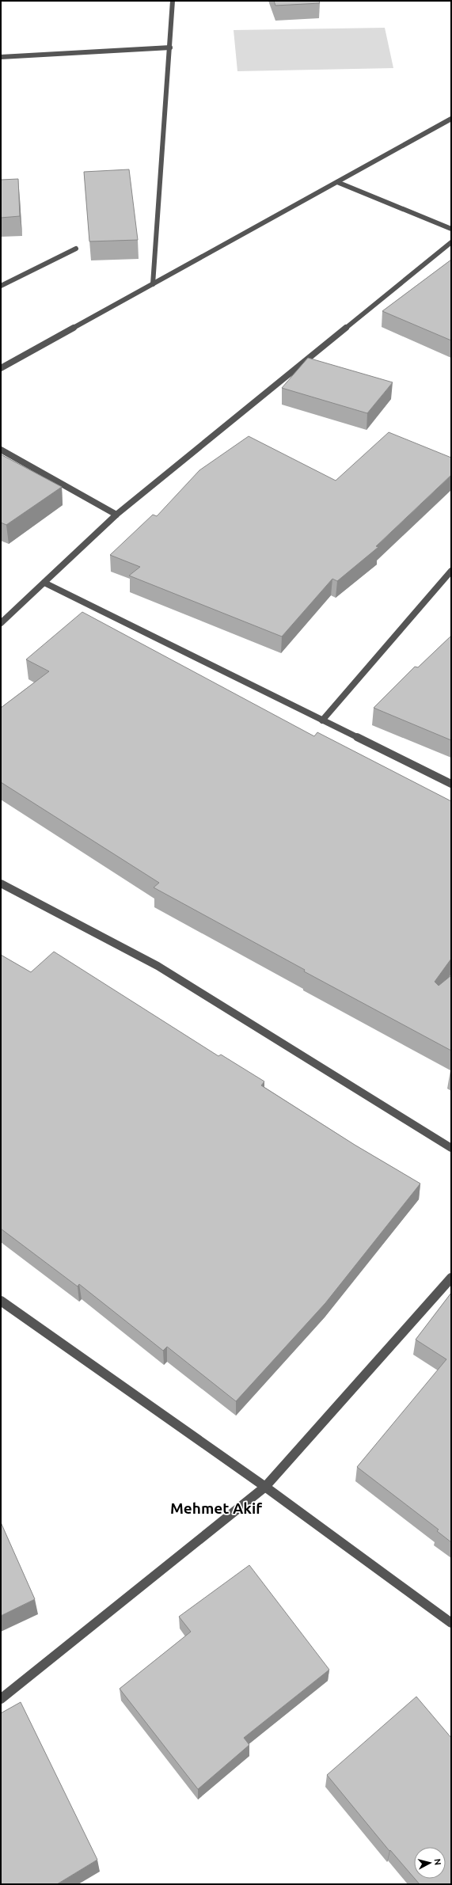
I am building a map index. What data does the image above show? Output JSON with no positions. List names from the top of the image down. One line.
{"districts":["Mehmet Akif"],"north":"right"}
